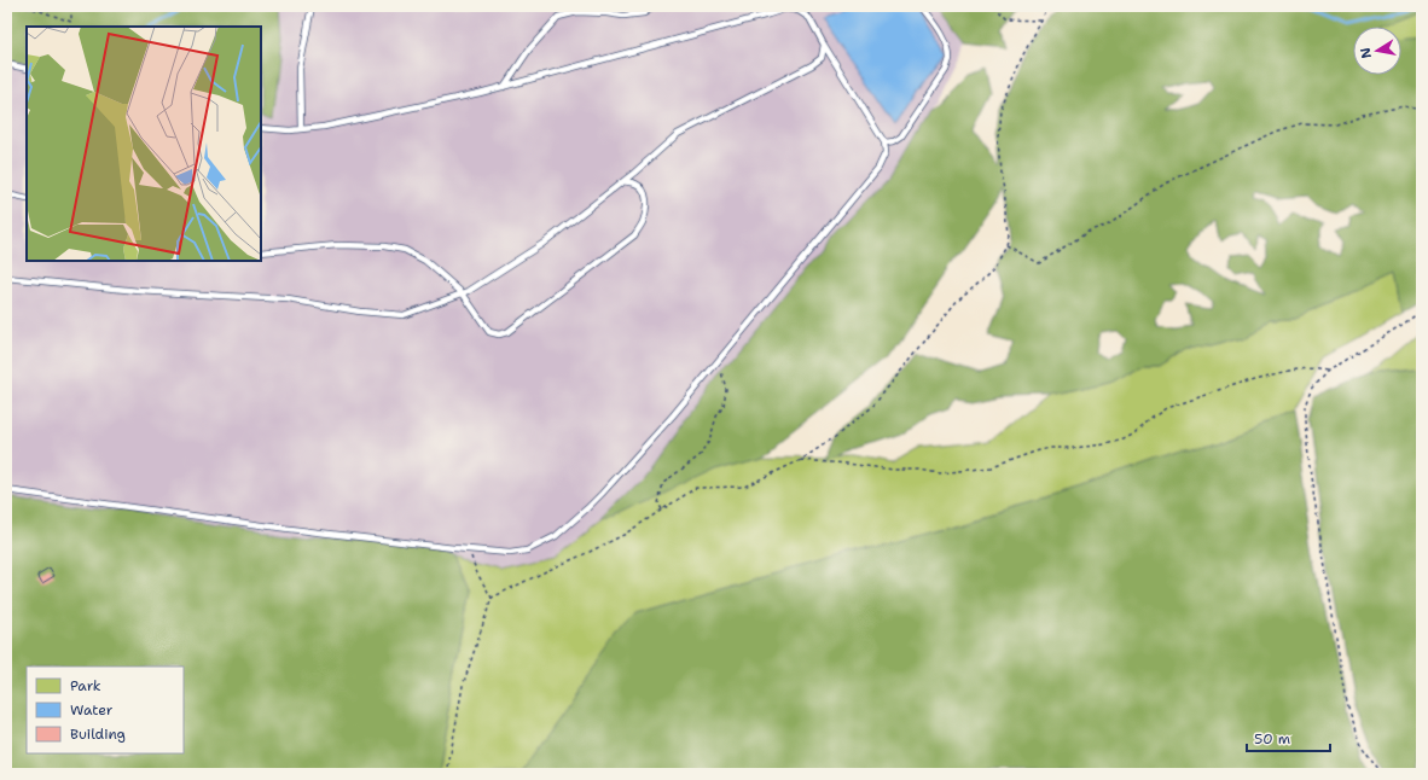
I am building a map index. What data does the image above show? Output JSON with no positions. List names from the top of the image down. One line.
{"legend":["Park","Water","Building"],"scale_bar":"50 m","north":"left"}
